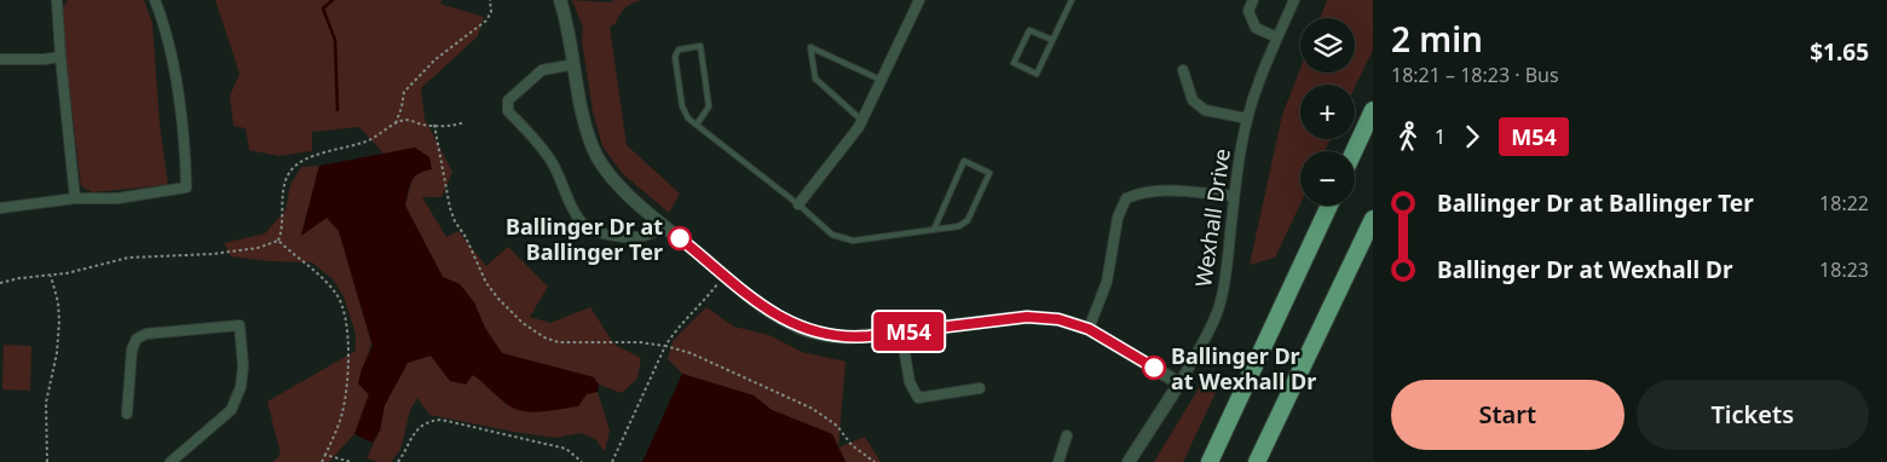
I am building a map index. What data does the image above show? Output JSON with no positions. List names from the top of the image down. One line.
{"streets":{"street":["Wexhall Drive"]},"places":["Ballinger Dr at Ballinger Ter","Ballinger Dr at Wexhall Dr"],"lines":["bus line M54"],"page":{"on_map":"M54","heading":["2 min","18:21 – 18:23 · Bus","$1.65"],"map_buttons":["+","−"],"legs":["1","M54"],"list":[{"name":"Ballinger Dr at Ballinger Ter","value":"18:22"},{"name":"Ballinger Dr at Wexhall Dr","value":"18:23"}],"buttons":["Start","Tickets"]}}
